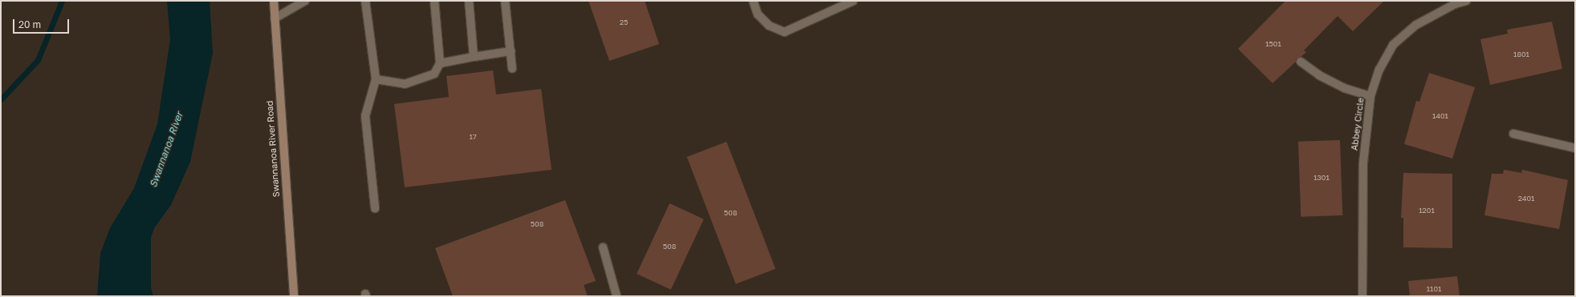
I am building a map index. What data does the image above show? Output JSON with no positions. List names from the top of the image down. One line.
{"streets":{"main road":["Swannanoa River Road"],"street":["Abbey Circle"]},"water":["Swannanoa River"],"house_numbers":["25","1501","1801","1401","17","1301","2401","1201","508","508","508","1101"],"scale_bar":"20 m"}
